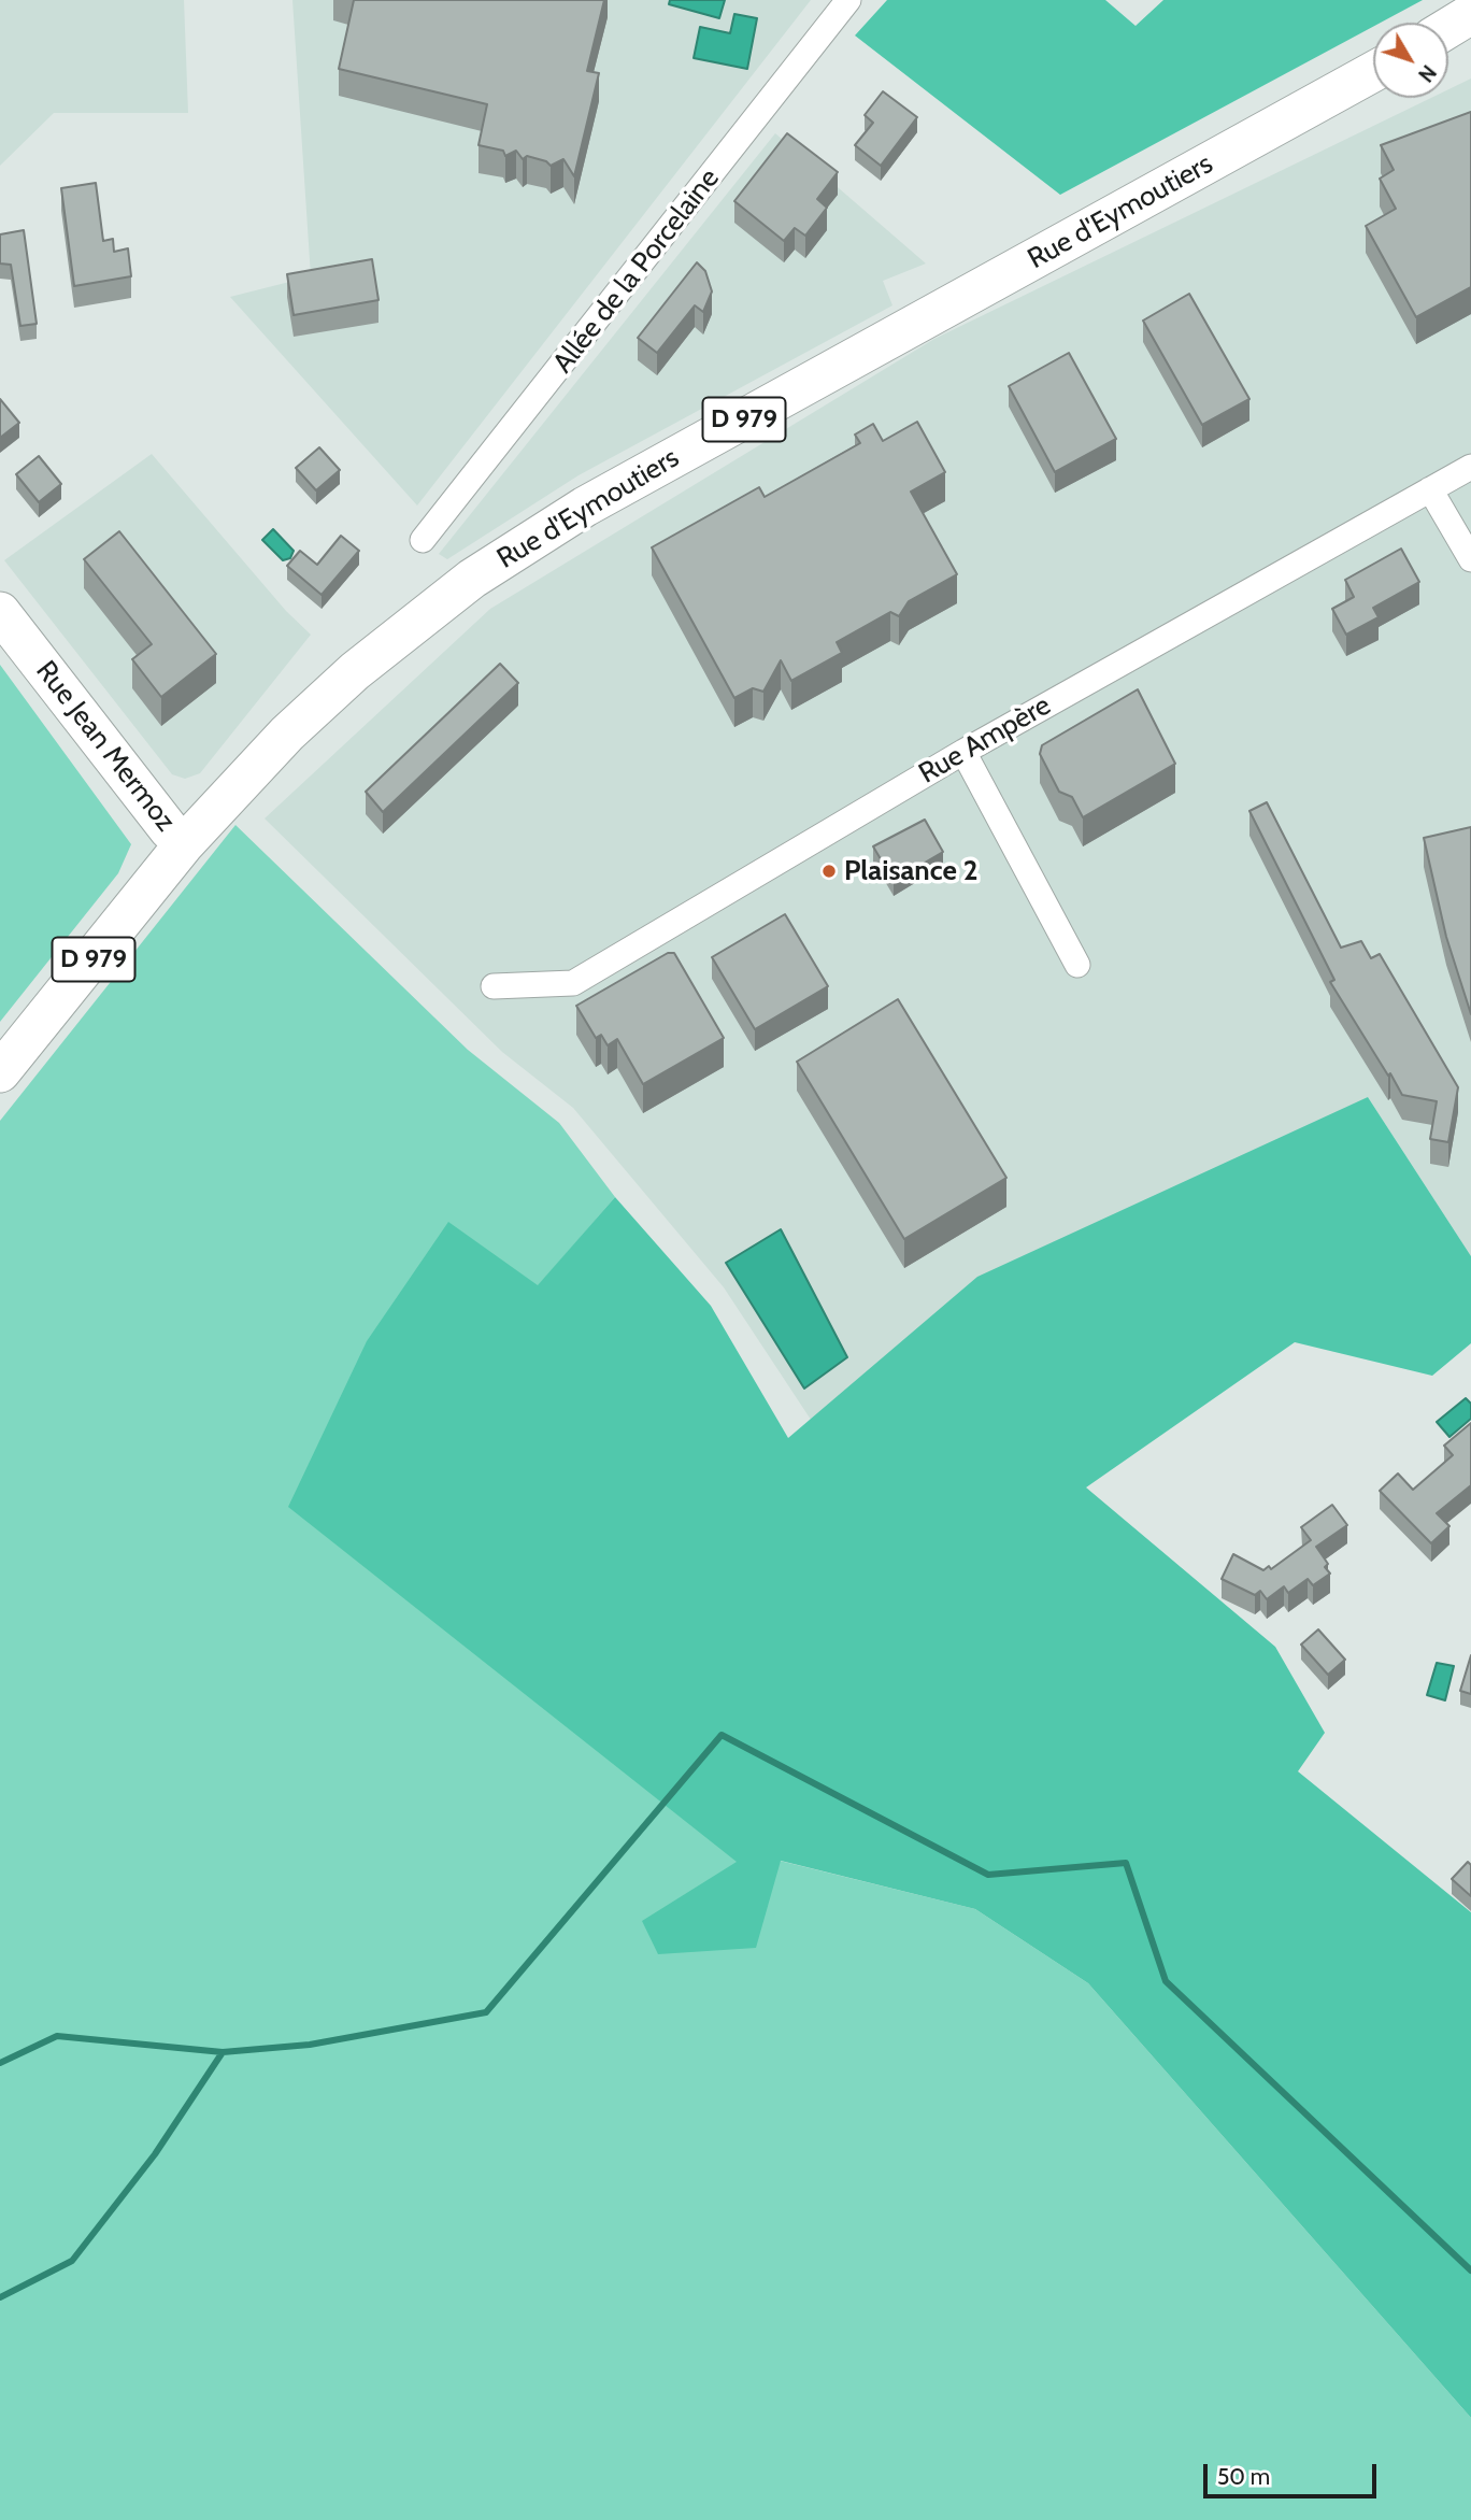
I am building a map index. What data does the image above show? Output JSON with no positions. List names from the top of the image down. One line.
{"streets":{"main road":["Rue d'Eymoutiers","D 979","Rue Jean Mermoz"],"street":["Allée de la Porcelaine","Rue Ampère"]},"crossings":[["Rue d'Eymoutiers","D 979"],["Rue d'Eymoutiers","Rue Jean Mermoz"],["D 979","Rue Jean Mermoz"]],"places":["Plaisance 2"],"scale_bar":"50 m","north":"bottom right"}
